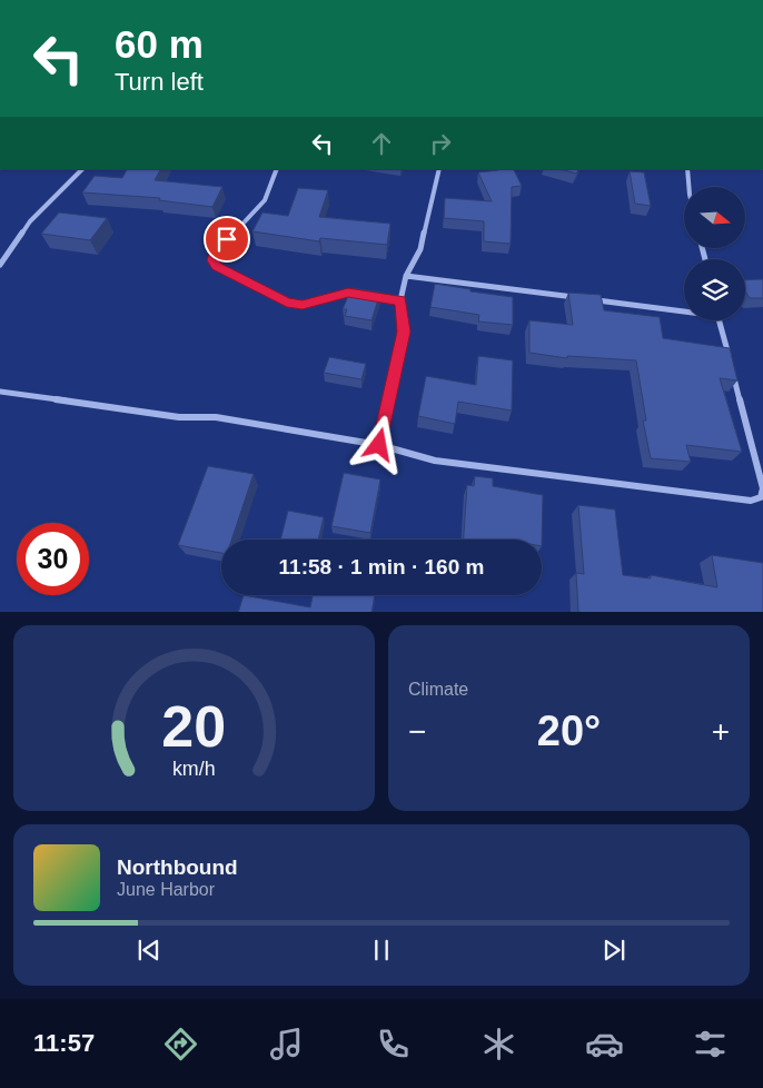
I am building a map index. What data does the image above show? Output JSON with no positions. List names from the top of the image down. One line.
{"north":"right","page":{"turn":["60 m","Turn left"],"limit":"30","trip":"11:58 · 1 min · 160 m","tile":"Climate","heat":["−","20°","+"],"song":["Northbound","June Harbor"],"tabs":"11:57","gauge":["20","km/h"]}}
